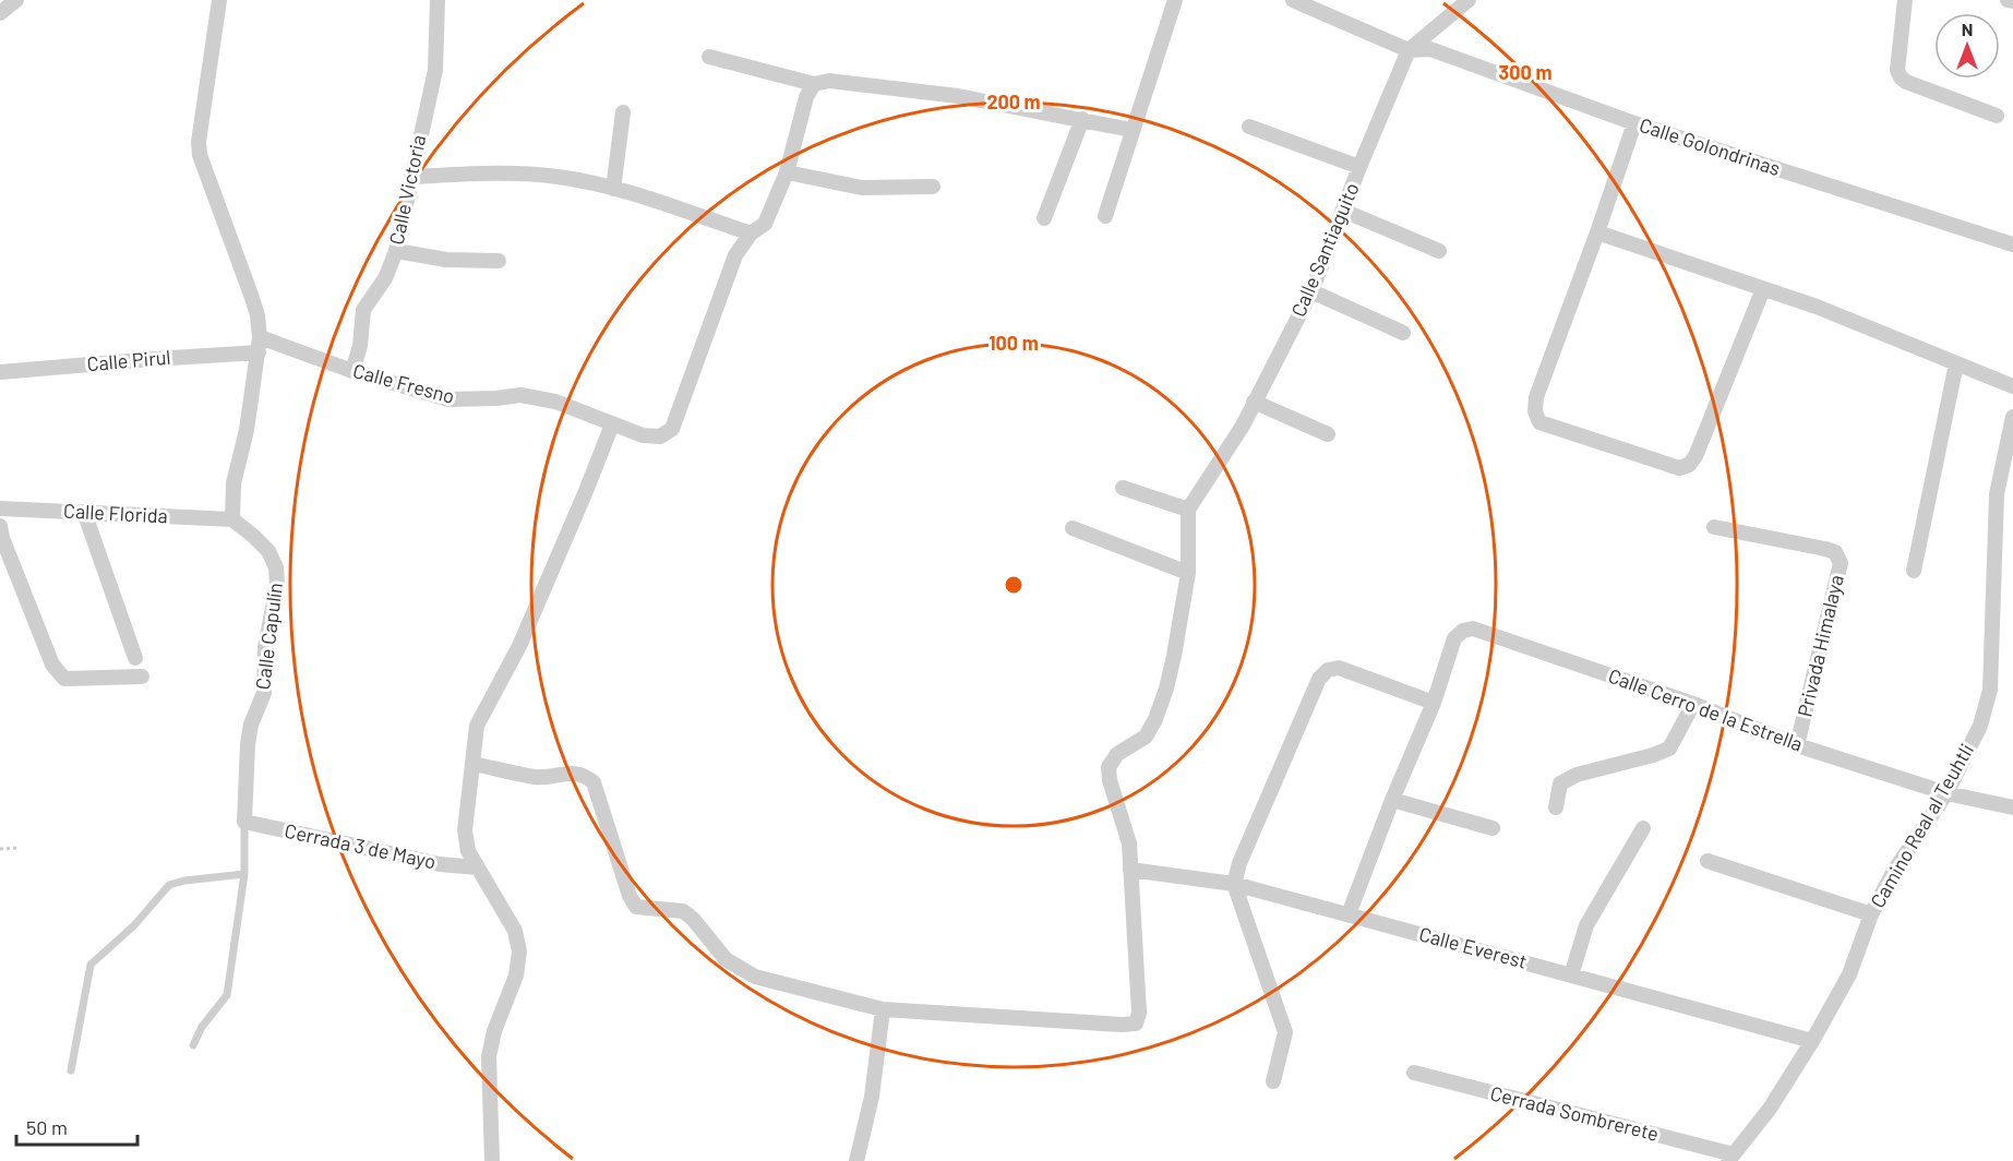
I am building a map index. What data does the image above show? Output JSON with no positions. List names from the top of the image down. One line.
{"streets":{"street":["Calle Golondrinas","Calle Victoria","Calle Santiaguito","Calle Pirul","Calle Fresno","Calle Florida","Calle Capulín","Privada Himalaya","Calle Cerro de la Estrella","Camino Real al Teuhtli","Cerrada 3 de Mayo","Calle Everest","Cerrada Sombrerete"]},"crossings":[["Calle Golondrinas","Calle Santiaguito"],["Calle Victoria","Calle Fresno"],["Calle Pirul","Calle Fresno"],["Calle Florida","Calle Capulín"],["Calle Capulín","Cerrada 3 de Mayo"],["Privada Himalaya","Calle Cerro de la Estrella"],["Calle Cerro de la Estrella","Camino Real al Teuhtli"],["Camino Real al Teuhtli","Calle Everest"],["Camino Real al Teuhtli","Cerrada Sombrerete"]],"scale_bar":"50 m","north":"top","rings":["300 m","200 m","100 m"]}
